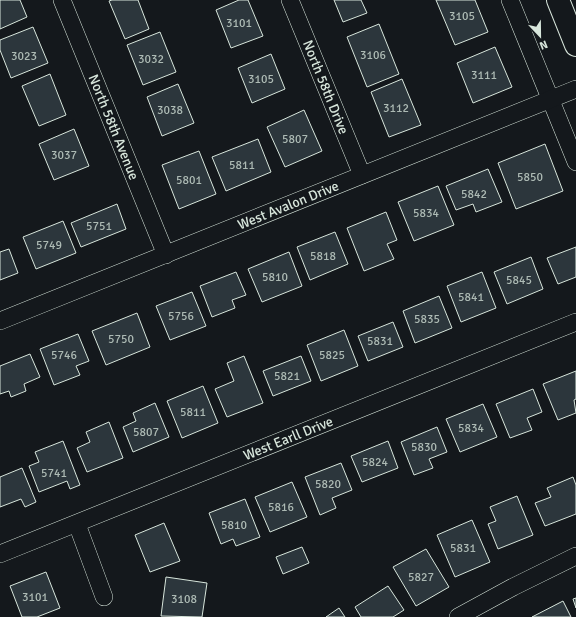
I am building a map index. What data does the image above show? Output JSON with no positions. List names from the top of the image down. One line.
{"streets":{"street":["North 58th Drive","North 58th Avenue","West Avalon Drive","West Earll Drive"]},"crossings":[["North 58th Drive","West Avalon Drive"],["North 58th Avenue","West Avalon Drive"]],"house_numbers":["3105","3101","3106","3023","3032","3111","3105","3112","3038","5807","3037","5811","5850","5801","5842","5834","5751","5749","5818","5810","5845","5841","5756","5835","5750","5831","5746","5825","5821","5811","5834","5807","5830","5824","5741","5820","5816","5810","5831","5827","3101","3108"],"north":"bottom"}
